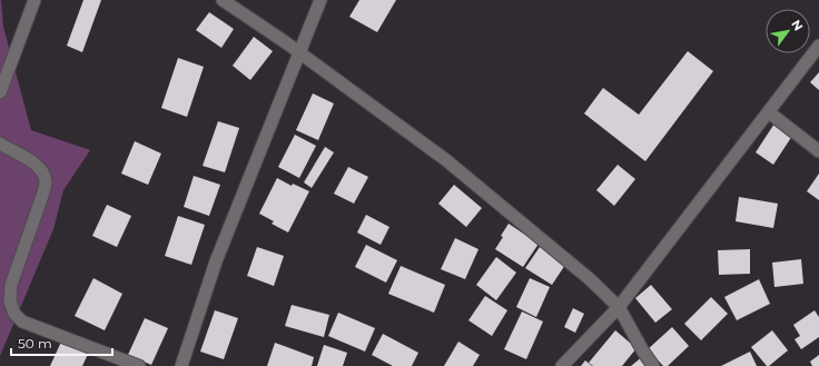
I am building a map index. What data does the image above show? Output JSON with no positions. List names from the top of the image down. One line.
{"scale_bar":"50 m","north":"top right"}
